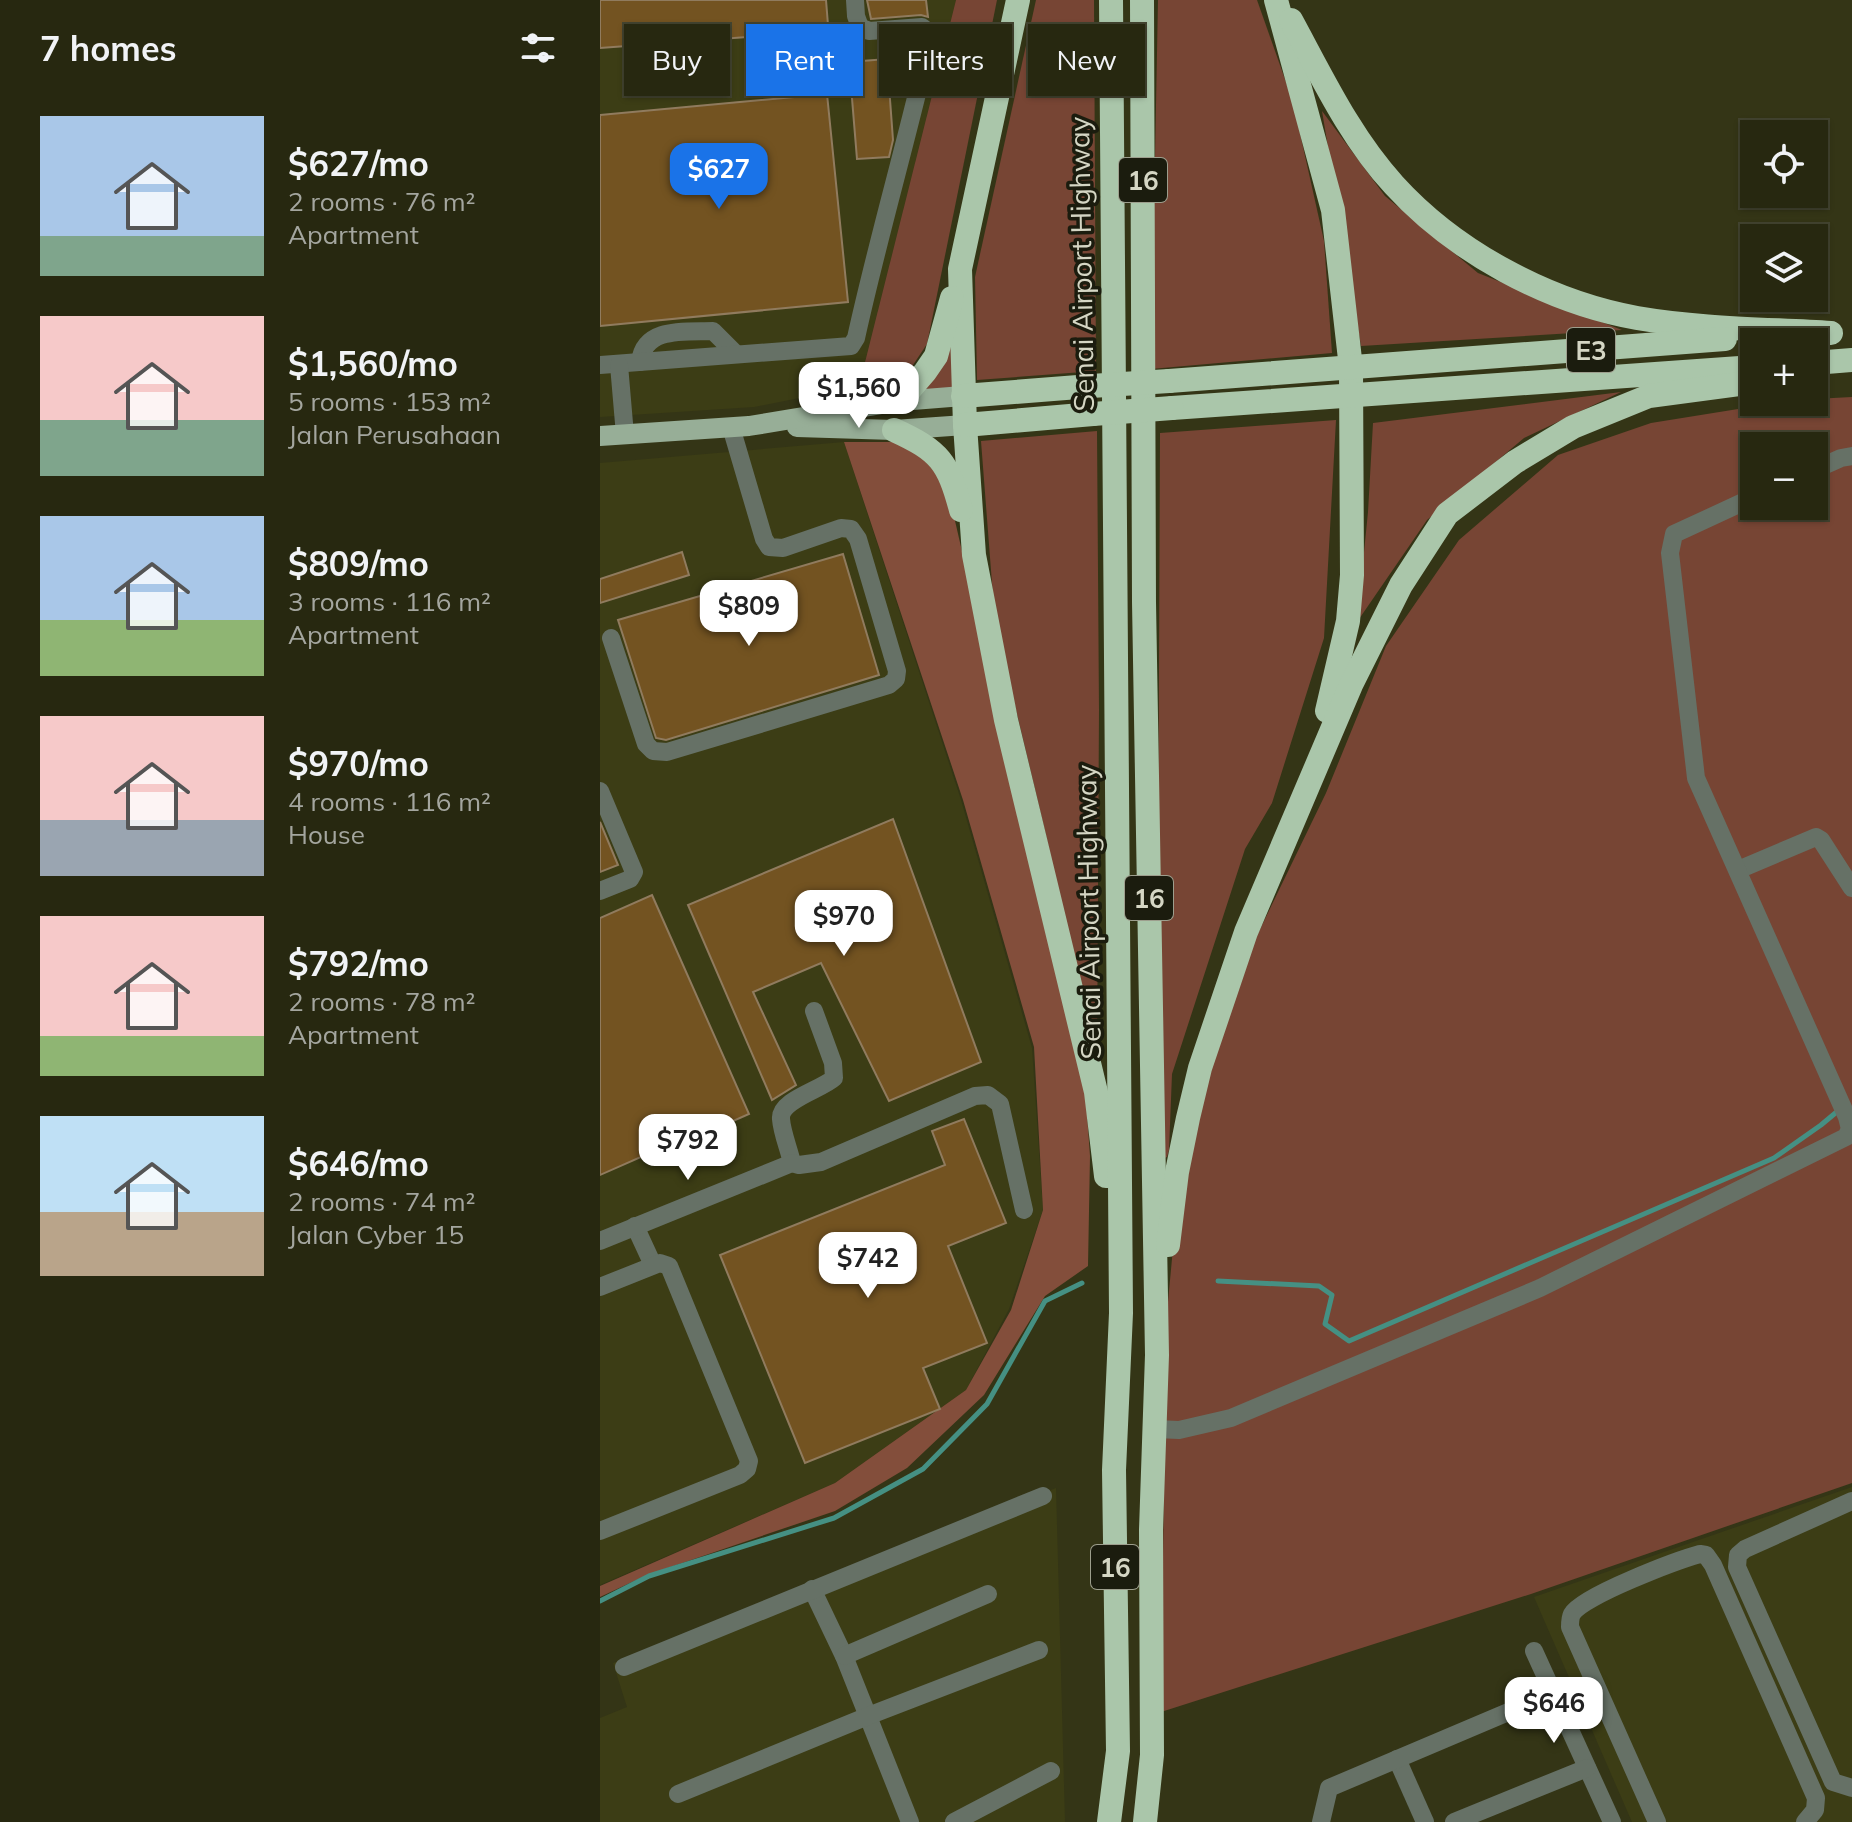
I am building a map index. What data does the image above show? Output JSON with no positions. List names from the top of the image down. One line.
{"streets":{"highway":["16","Senai Airport Highway","E3"]},"page":{"heading":"7 homes","chip":["Buy","Rent","Filters","New"],"list":[{"name":"$627/mo","note":"2 rooms · 76 m² · Apartment"},{"name":"$1,560/mo","note":"5 rooms · 153 m² · Jalan Perusahaan"},{"name":"$809/mo","note":"3 rooms · 116 m² · Apartment"},{"name":"$970/mo","note":"4 rooms · 116 m² · House"},{"name":"$792/mo","note":"2 rooms · 78 m² · Apartment"},{"name":"$646/mo","note":"2 rooms · 74 m² · Jalan Cyber 15"}],"map_buttons":["+","−"],"price":["$627","$1,560","$809","$970","$792","$742","$646"]}}
